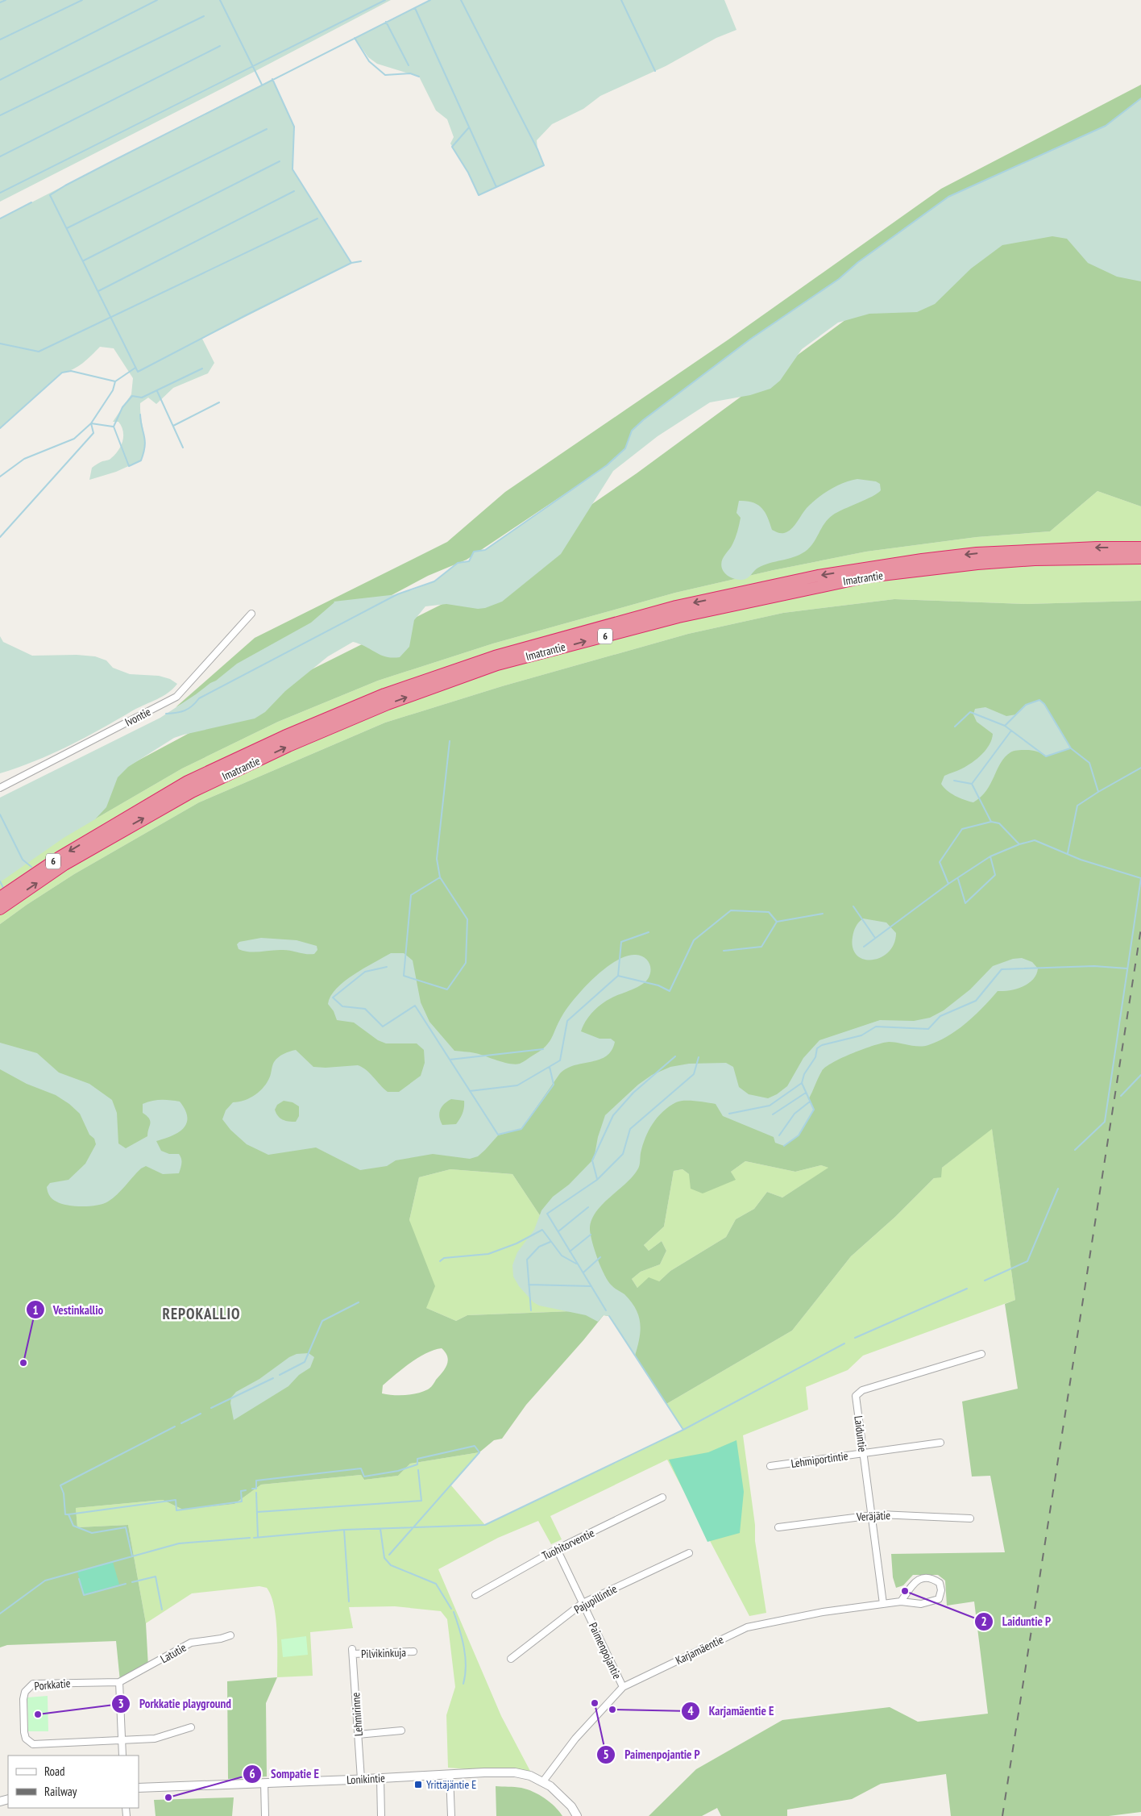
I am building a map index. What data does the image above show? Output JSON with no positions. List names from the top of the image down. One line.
{"streets":{"highway":["Imatrantie","6"],"street":["Ivontie","Laiduntie","Lehmiportintie","Veräjätie","Tuohitorventie","Pajupillintie","Karjamäentie","Paimenpojantie","Latutie","Pilvikinkuja","Porkkatie","Lehmirinne","Lonikintie"]},"crossings":[["Laiduntie","Lehmiportintie"],["Laiduntie","Veräjätie"],["Laiduntie","Karjamäentie"],["Tuohitorventie","Paimenpojantie"],["Pajupillintie","Paimenpojantie"],["Karjamäentie","Paimenpojantie"],["Karjamäentie","Lonikintie"],["Latutie","Porkkatie"],["Pilvikinkuja","Lehmirinne"],["Lehmirinne","Lonikintie"]],"districts":["REPOKALLIO"],"places":{"other":["Vestinkallio","Laiduntie P","Paimenpojantie P","Karjamäentie E","Porkkatie playground","Sompatie E"],"transit":["Yrittäjäntie E"]},"legend":["Road","Railway"]}
